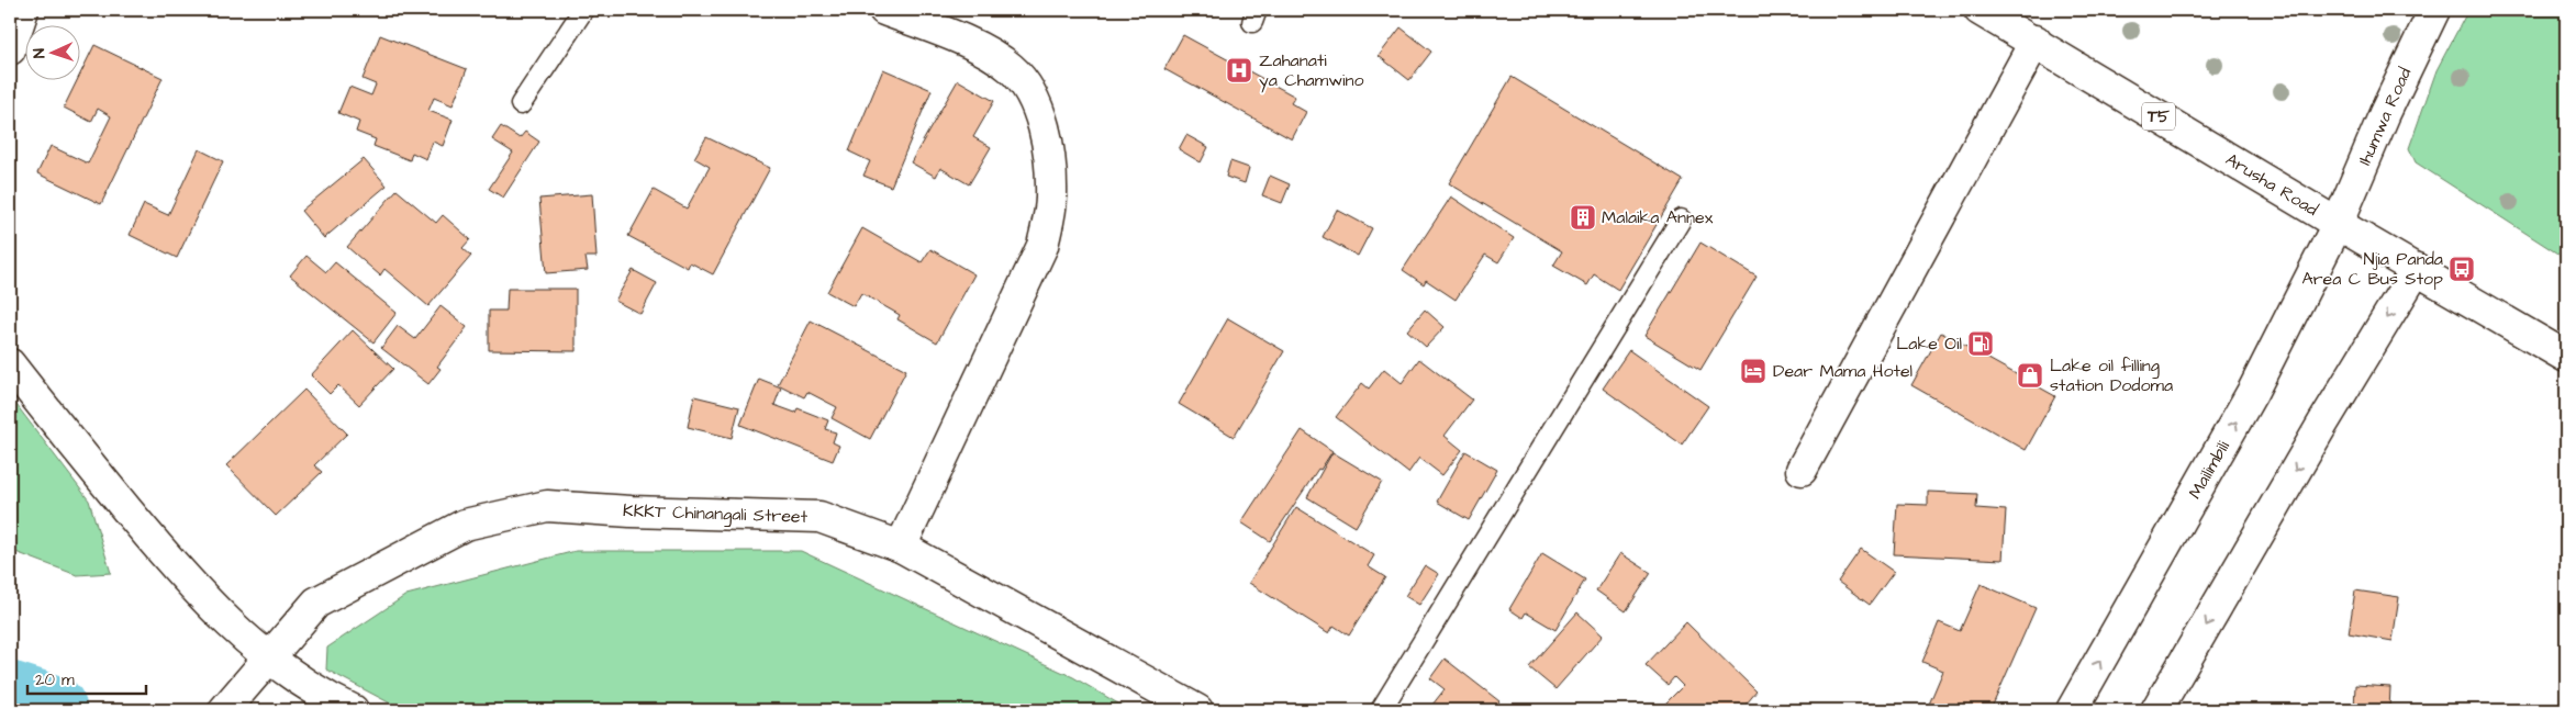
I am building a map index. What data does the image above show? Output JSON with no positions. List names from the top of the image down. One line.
{"streets":{"main road":["T5","Ihumwa Road","Arusha Road","Mailimbili","KKKT Chinangali Street"]},"crossings":[["Ihumwa Road","Arusha Road"],["Ihumwa Road","Mailimbili"],["Arusha Road","Mailimbili"]],"places":{"hospital":["Zahanati ya Chamwino"],"building":["Malaika Annex"],"bus stop":["Njia Panda Area C Bus Stop"],"fuel station":["Lake Oil"],"hotel":["Dear Mama Hotel"],"shop":["Lake oil filling station Dodoma"]},"scale_bar":"20 m","north":"left"}
